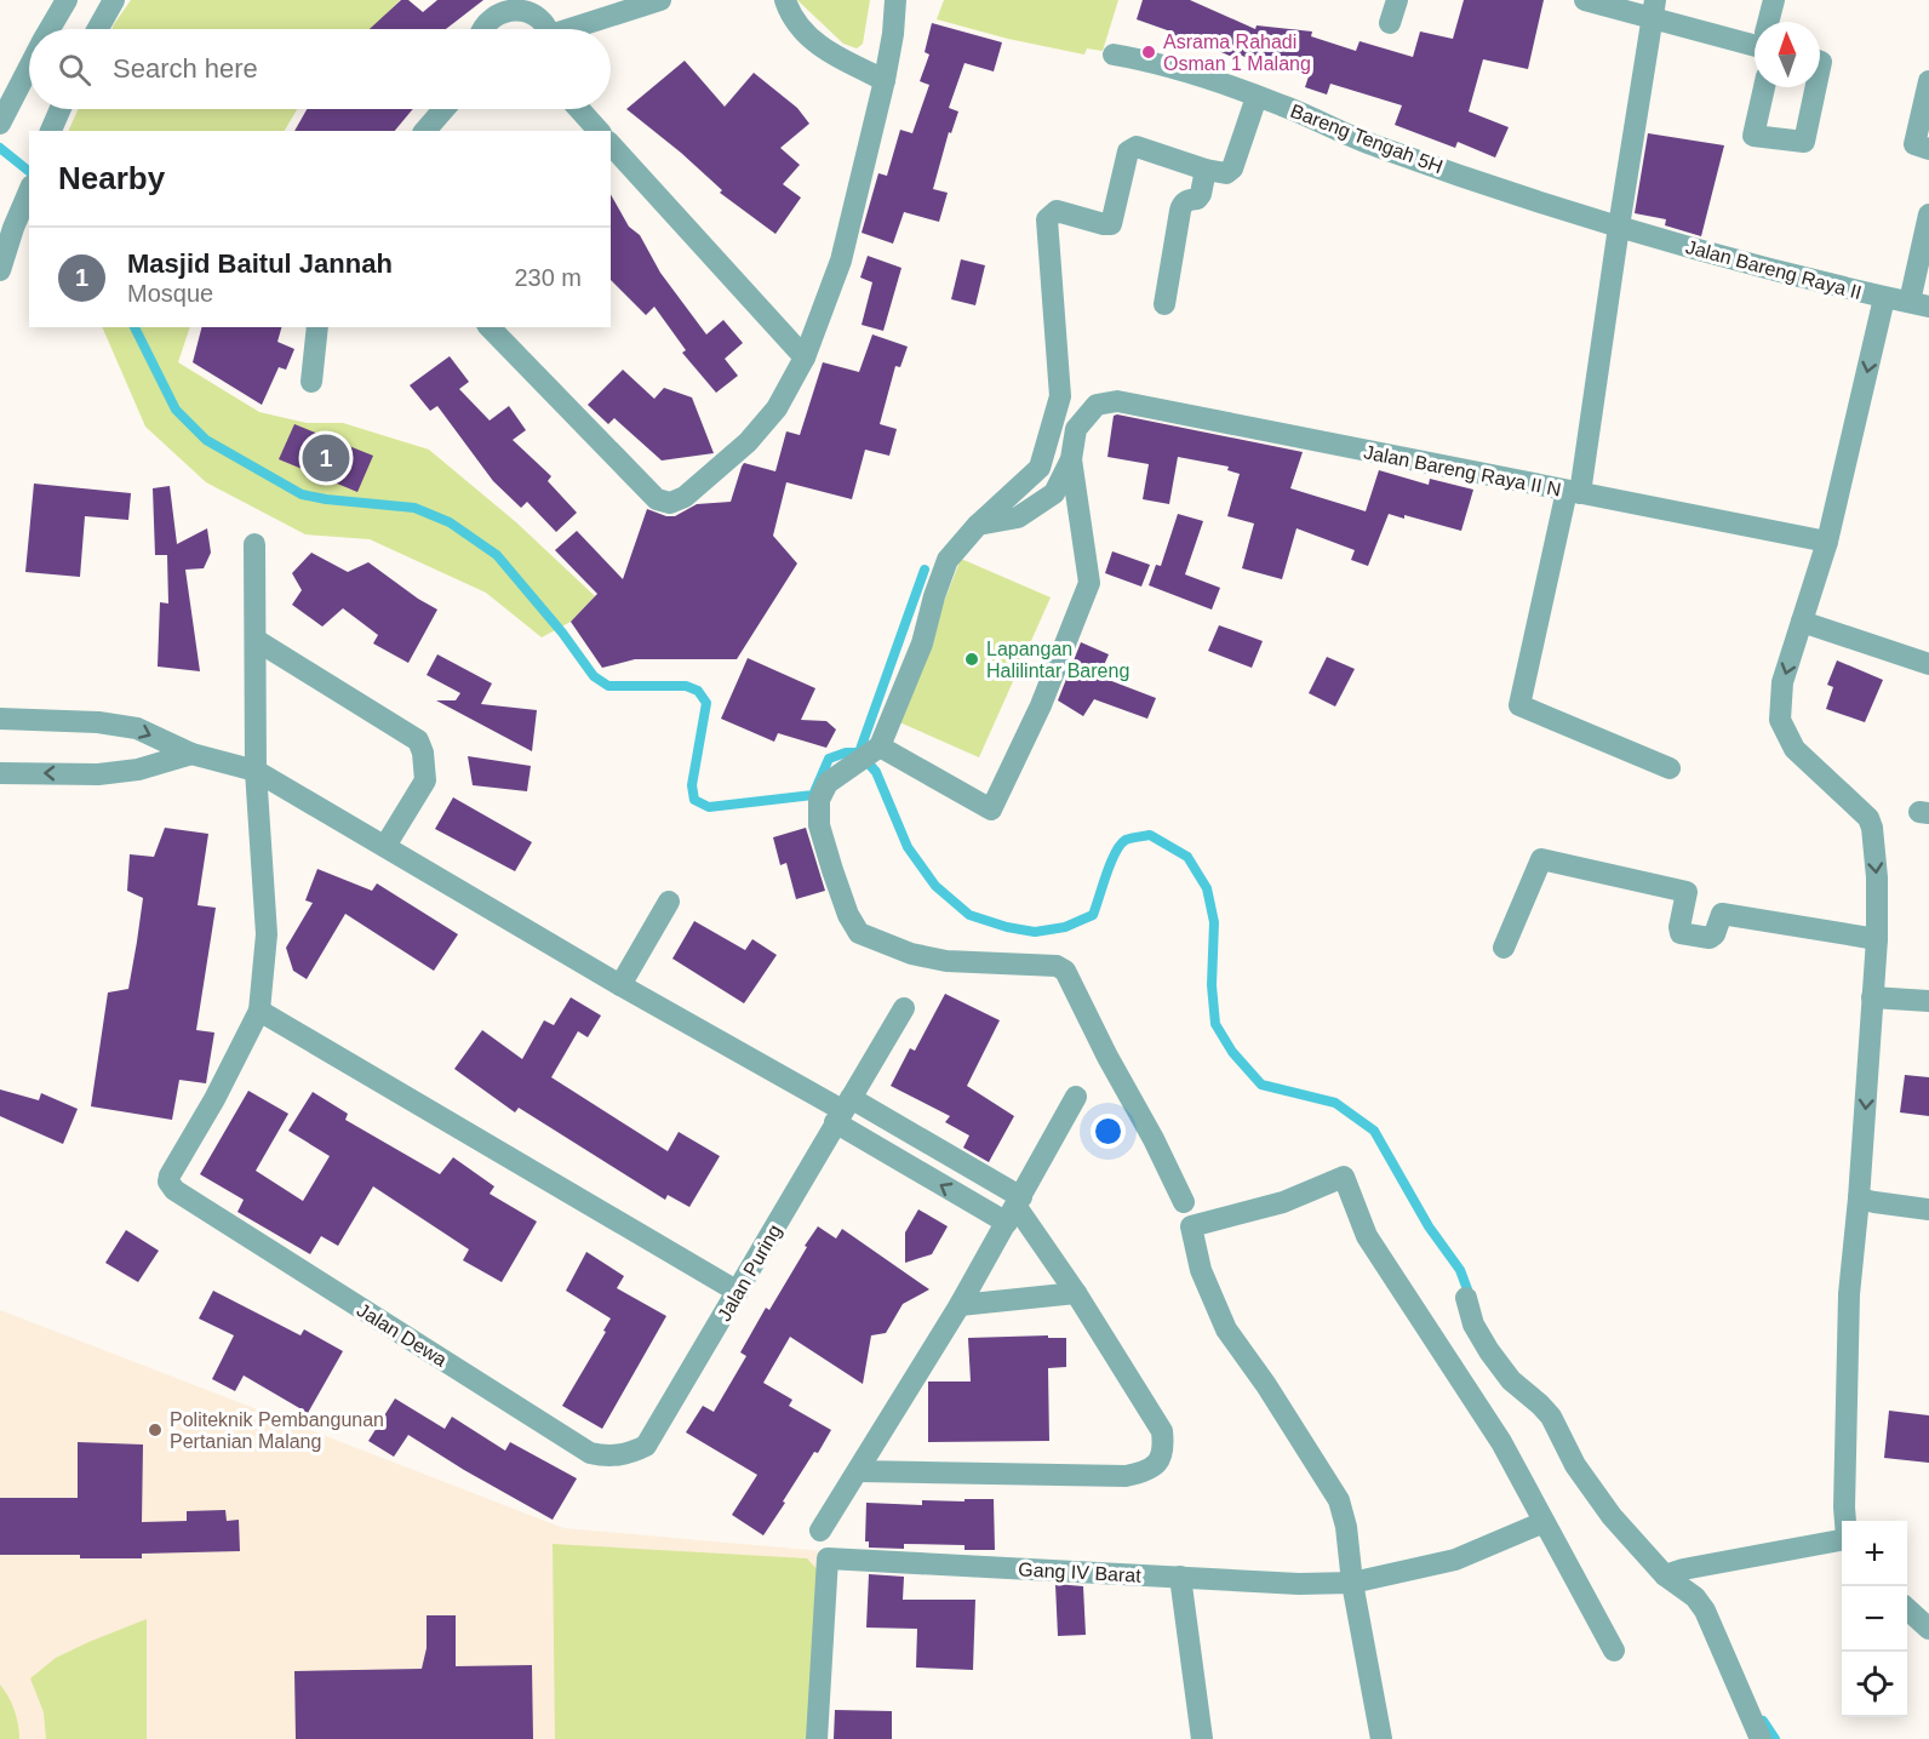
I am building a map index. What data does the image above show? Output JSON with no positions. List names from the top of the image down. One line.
{"streets":{"street":["Bareng Tengah 5H","Jalan Bareng Raya II","Jalan Bareng Raya II N","Jalan Puring","Jalan Dewa","Gang IV Barat"]},"crossings":[["Bareng Tengah 5H","Jalan Bareng Raya II"],["Jalan Puring","Jalan Dewa"]],"places":["Asrama Rahadi Osman 1 Malang","Lapangan Halilintar Bareng","Politeknik Pembangunan Pertanian Malang"],"north":"top","page":{"search":"Search here","heading":"Nearby","list":[{"mark":"1","name":"Masjid Baitul Jannah","note":"Mosque","value":"230 m"}],"pins":"1","map_buttons":["+","−"]}}
